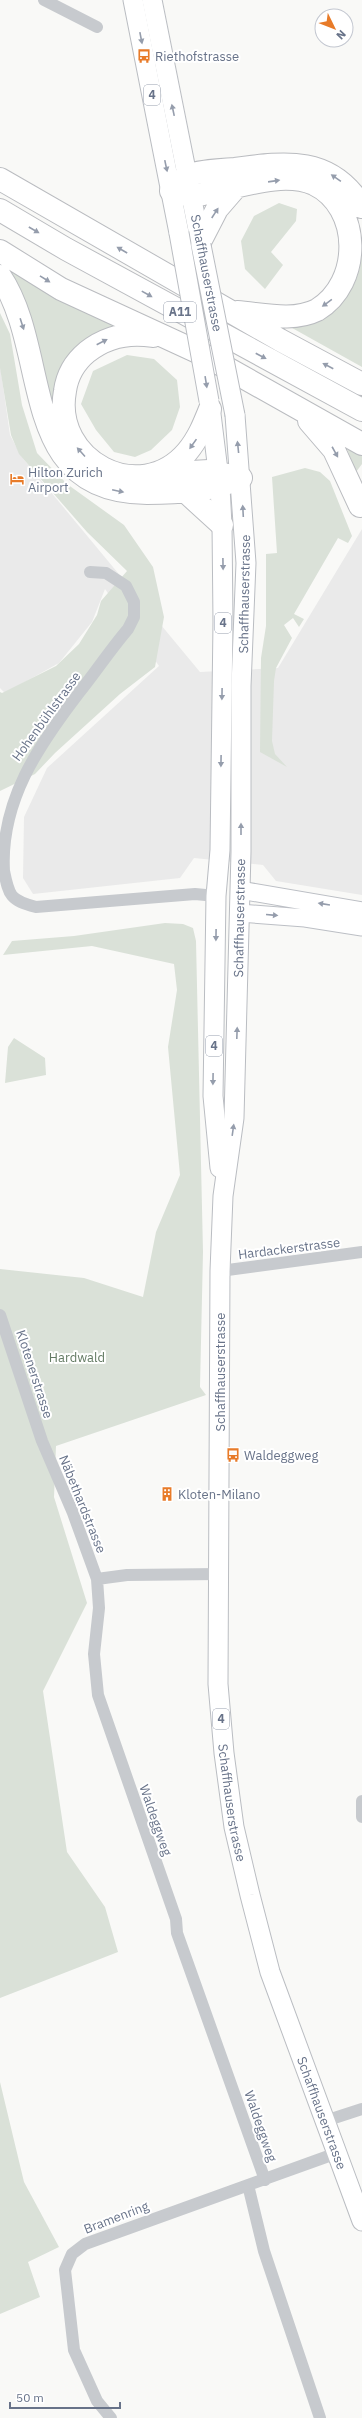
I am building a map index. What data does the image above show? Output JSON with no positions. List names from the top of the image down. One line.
{"streets":{"highway":["A11"],"main road":["4","Schaffhauserstrasse"],"street":["Hohenbühlstrasse","Hardackerstrasse","Klotenerstrasse","Näbethardstrasse","Waldeggweg","Bramenring"]},"crossings":[["Schaffhauserstrasse","Hohenbühlstrasse"],["Schaffhauserstrasse","Hardackerstrasse"],["Schaffhauserstrasse","Bramenring"],["Klotenerstrasse","Näbethardstrasse"],["Näbethardstrasse","Waldeggweg"],["Waldeggweg","Bramenring"]],"parks":["Hardwald"],"places":{"bus stop":["Riethofstrasse","Waldeggweg"],"hotel":["Hilton Zurich Airport"],"building":["Kloten-Milano"]},"scale_bar":"50 m","north":"bottom right"}
